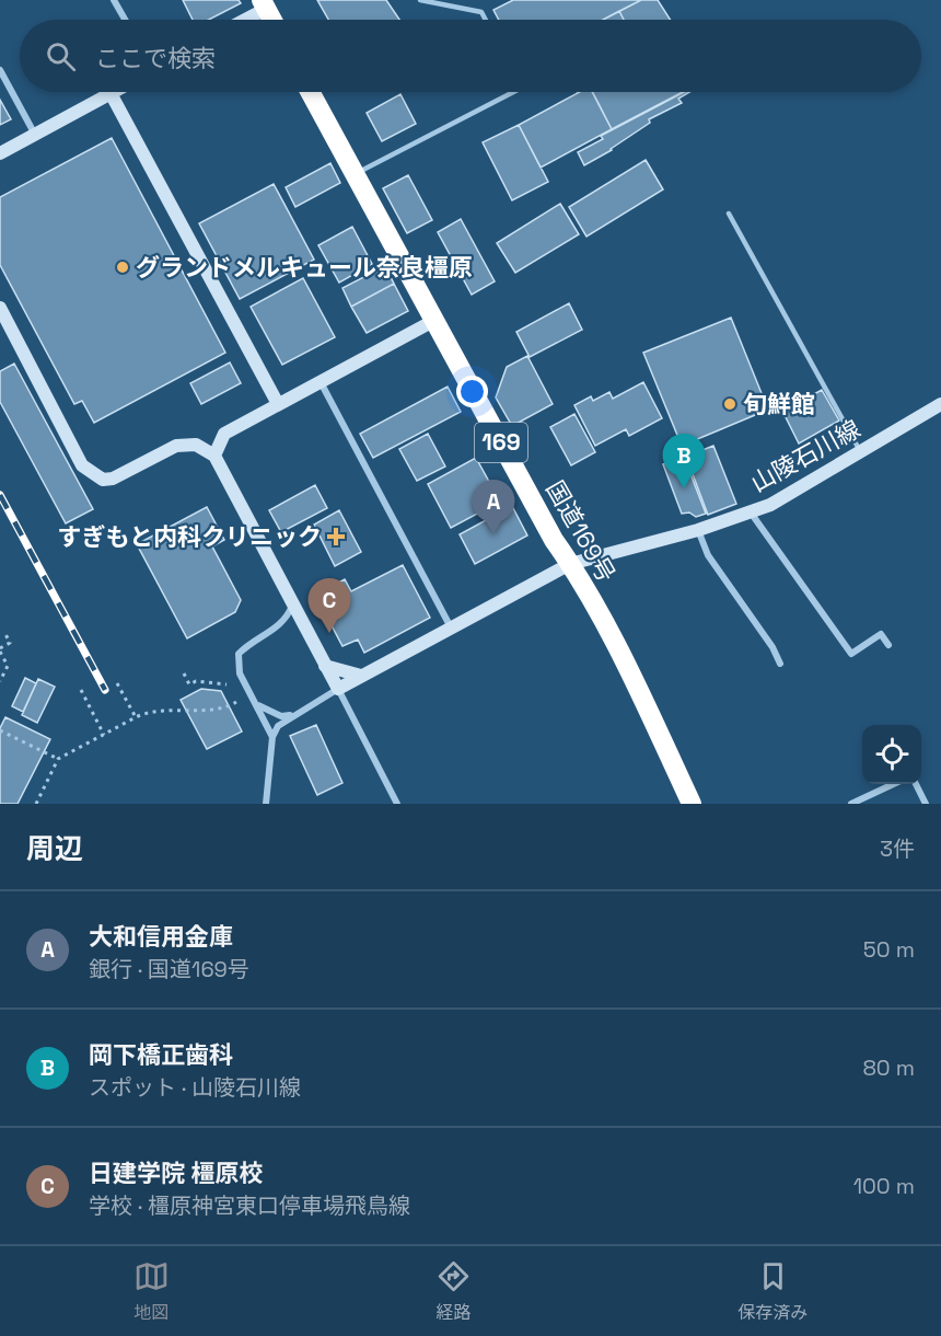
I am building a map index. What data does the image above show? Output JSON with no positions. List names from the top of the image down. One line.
{"streets":{"highway":["169","国道169号"],"street":["山陵石川線"]},"crossings":[["山陵石川線","国道169号"]],"places":{"other":["グランドメルキュール奈良橿原","旬鮮館"],"health":["すぎもと内科クリニック"]},"page":{"search":"ここで検索","pins":["B","A","C"],"heading":["周辺","3件"],"list":[{"mark":"A","name":"大和信用金庫","note":"銀行 · 国道169号","value":"50 m"},{"mark":"B","name":"岡下橋正歯科","note":"スポット · 山陵石川線","value":"80 m"},{"mark":"C","name":"日建学院 橿原校","note":"学校 · 橿原神宮東口停車場飛鳥線","value":"100 m"}],"nav":["地図","経路","保存済み"]}}
